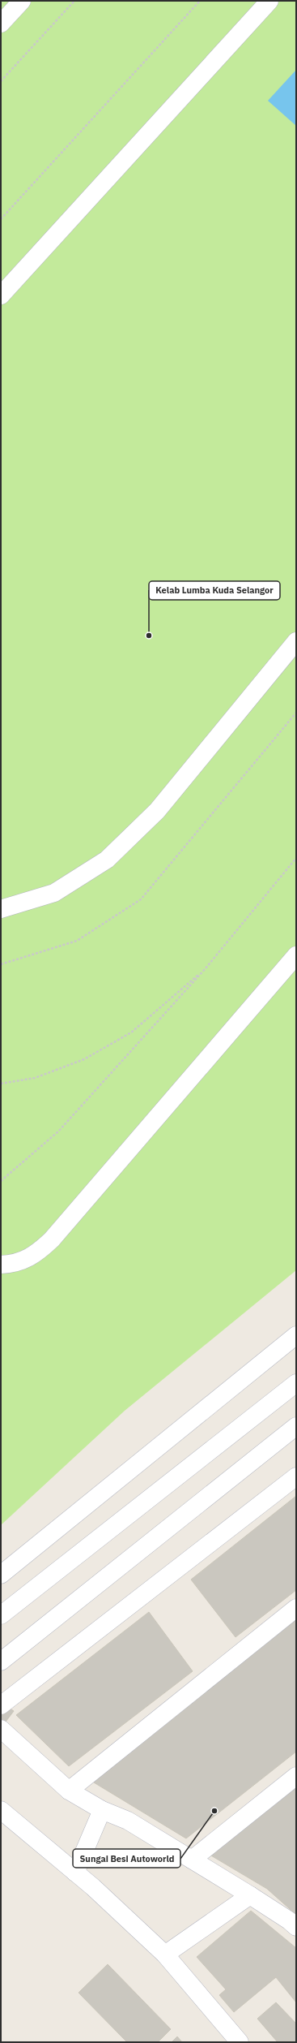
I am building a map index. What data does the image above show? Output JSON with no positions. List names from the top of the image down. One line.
{"places":["Kelab Lumba Kuda Selangor","Sungai Besi Autoworld"]}
